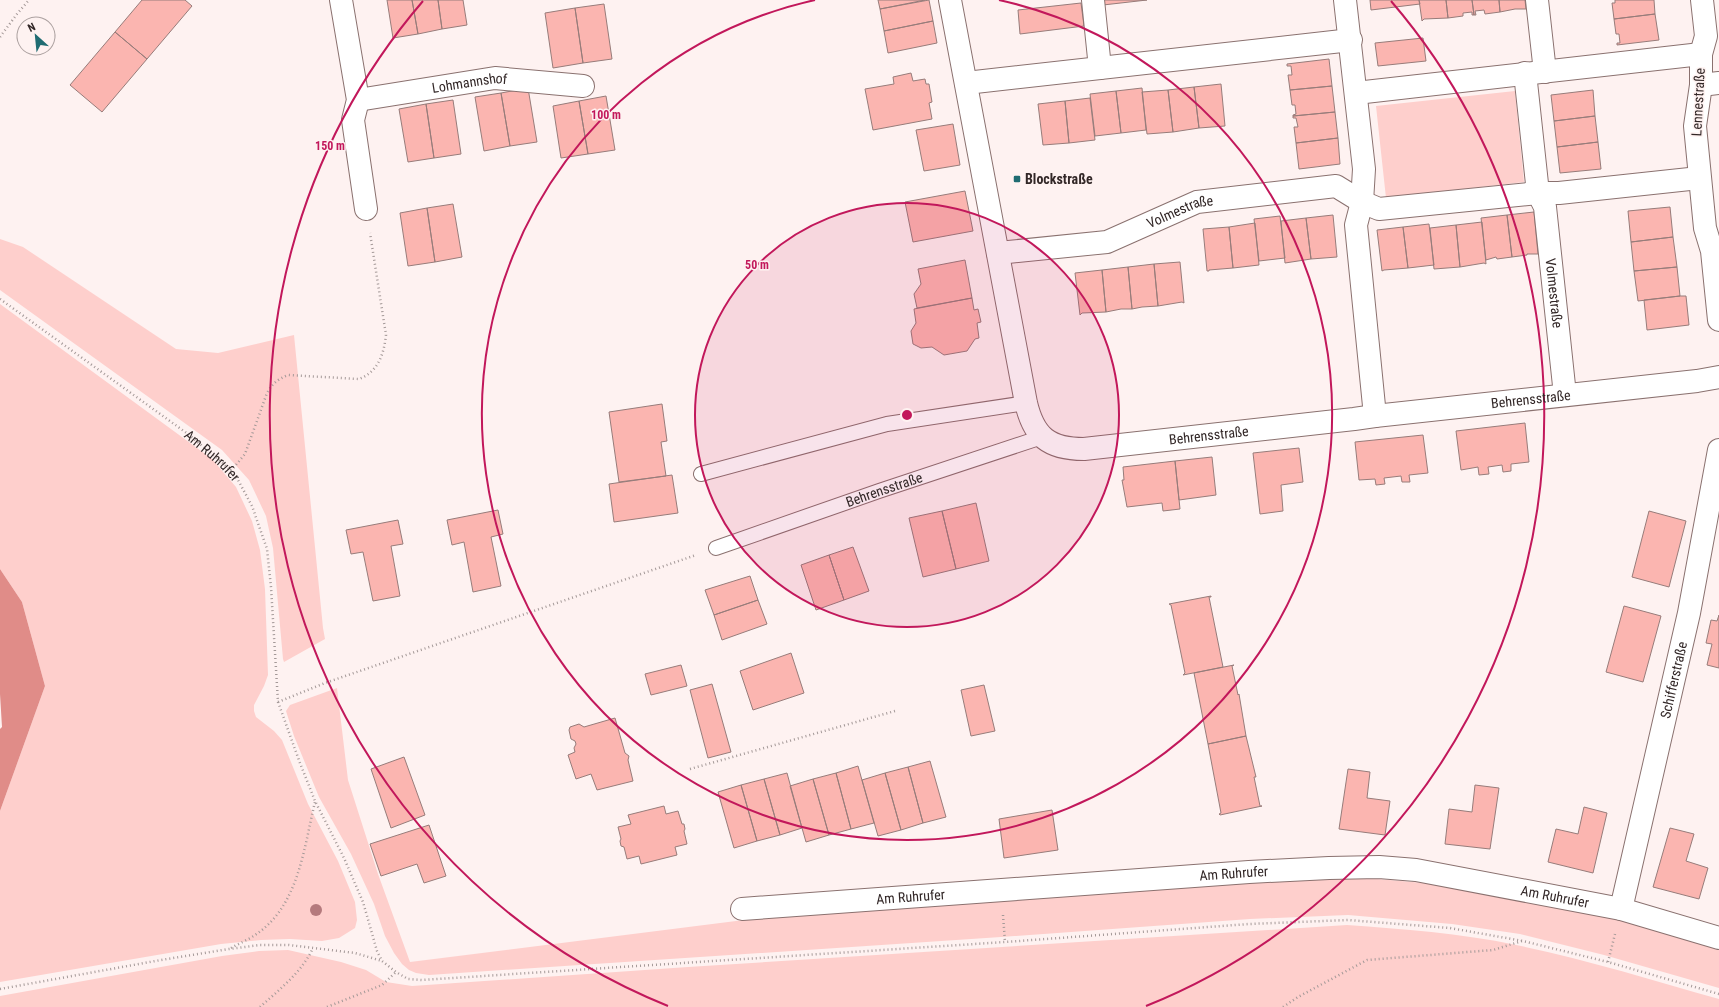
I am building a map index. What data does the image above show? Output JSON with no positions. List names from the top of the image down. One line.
{"streets":{"street":["Lohmannshof","Lennestraße","Volmestraße","Behrensstraße","Am Ruhrufer","Schifferstraße"]},"crossings":[["Lennestraße","Volmestraße"],["Volmestraße","Behrensstraße"],["Am Ruhrufer","Schifferstraße"]],"places":{"transit":["Blockstraße"]},"north":"top left","rings":["100 m","150 m","50 m"]}
